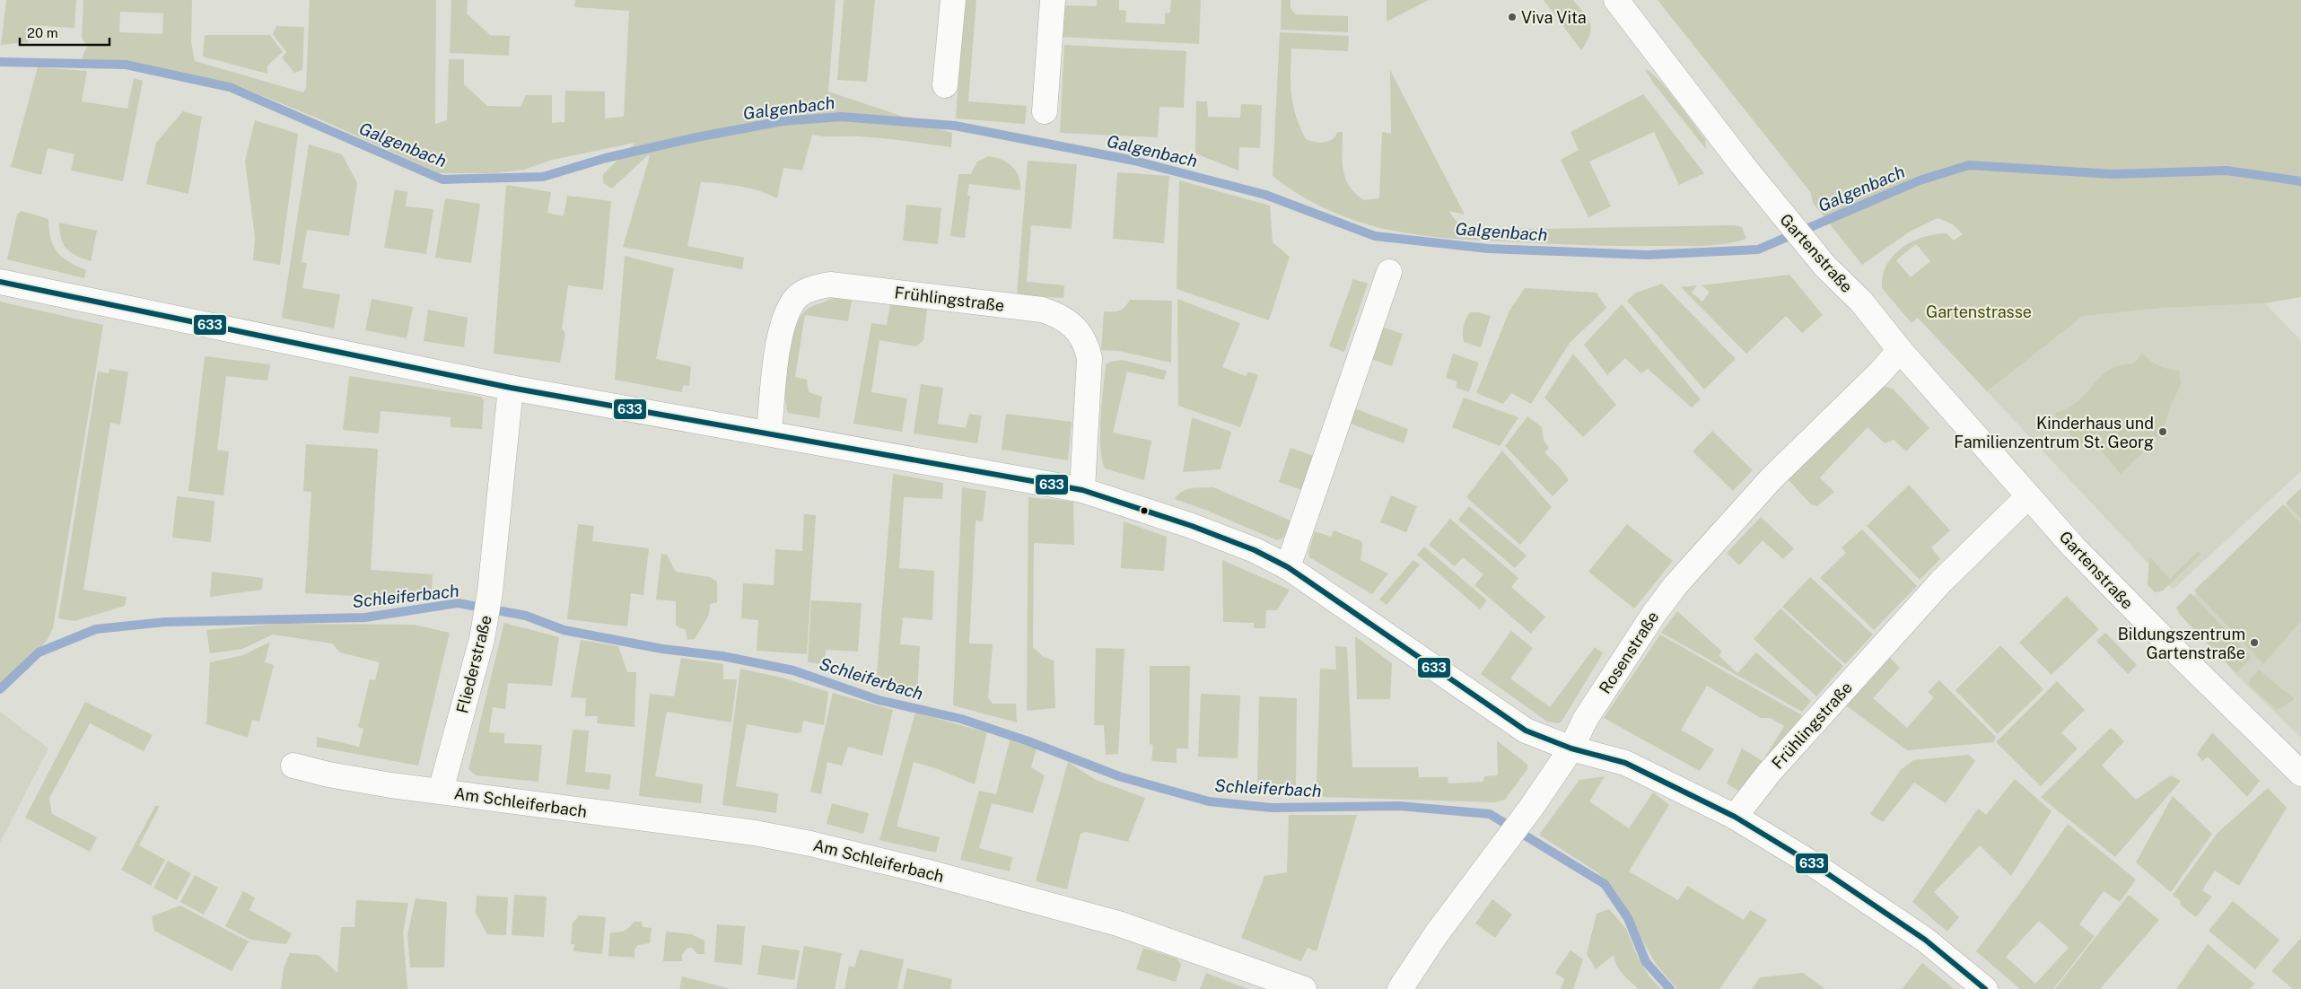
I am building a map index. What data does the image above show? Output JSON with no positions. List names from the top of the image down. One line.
{"streets":{"street":["Gartenstraße","Frühlingstraße","Rosenstraße","Fliederstraße","Am Schleiferbach"]},"crossings":[["Gartenstraße","Frühlingstraße"],["Gartenstraße","Rosenstraße"],["Fliederstraße","Am Schleiferbach"]],"water":["Galgenbach","Schleiferbach"],"parks":["Gartenstrasse"],"places":["Viva Vita","Kinderhaus und Familienzentrum St. Georg","Bildungszentrum Gartenstraße"],"lines":["transit line 633"],"scale_bar":"20 m"}
